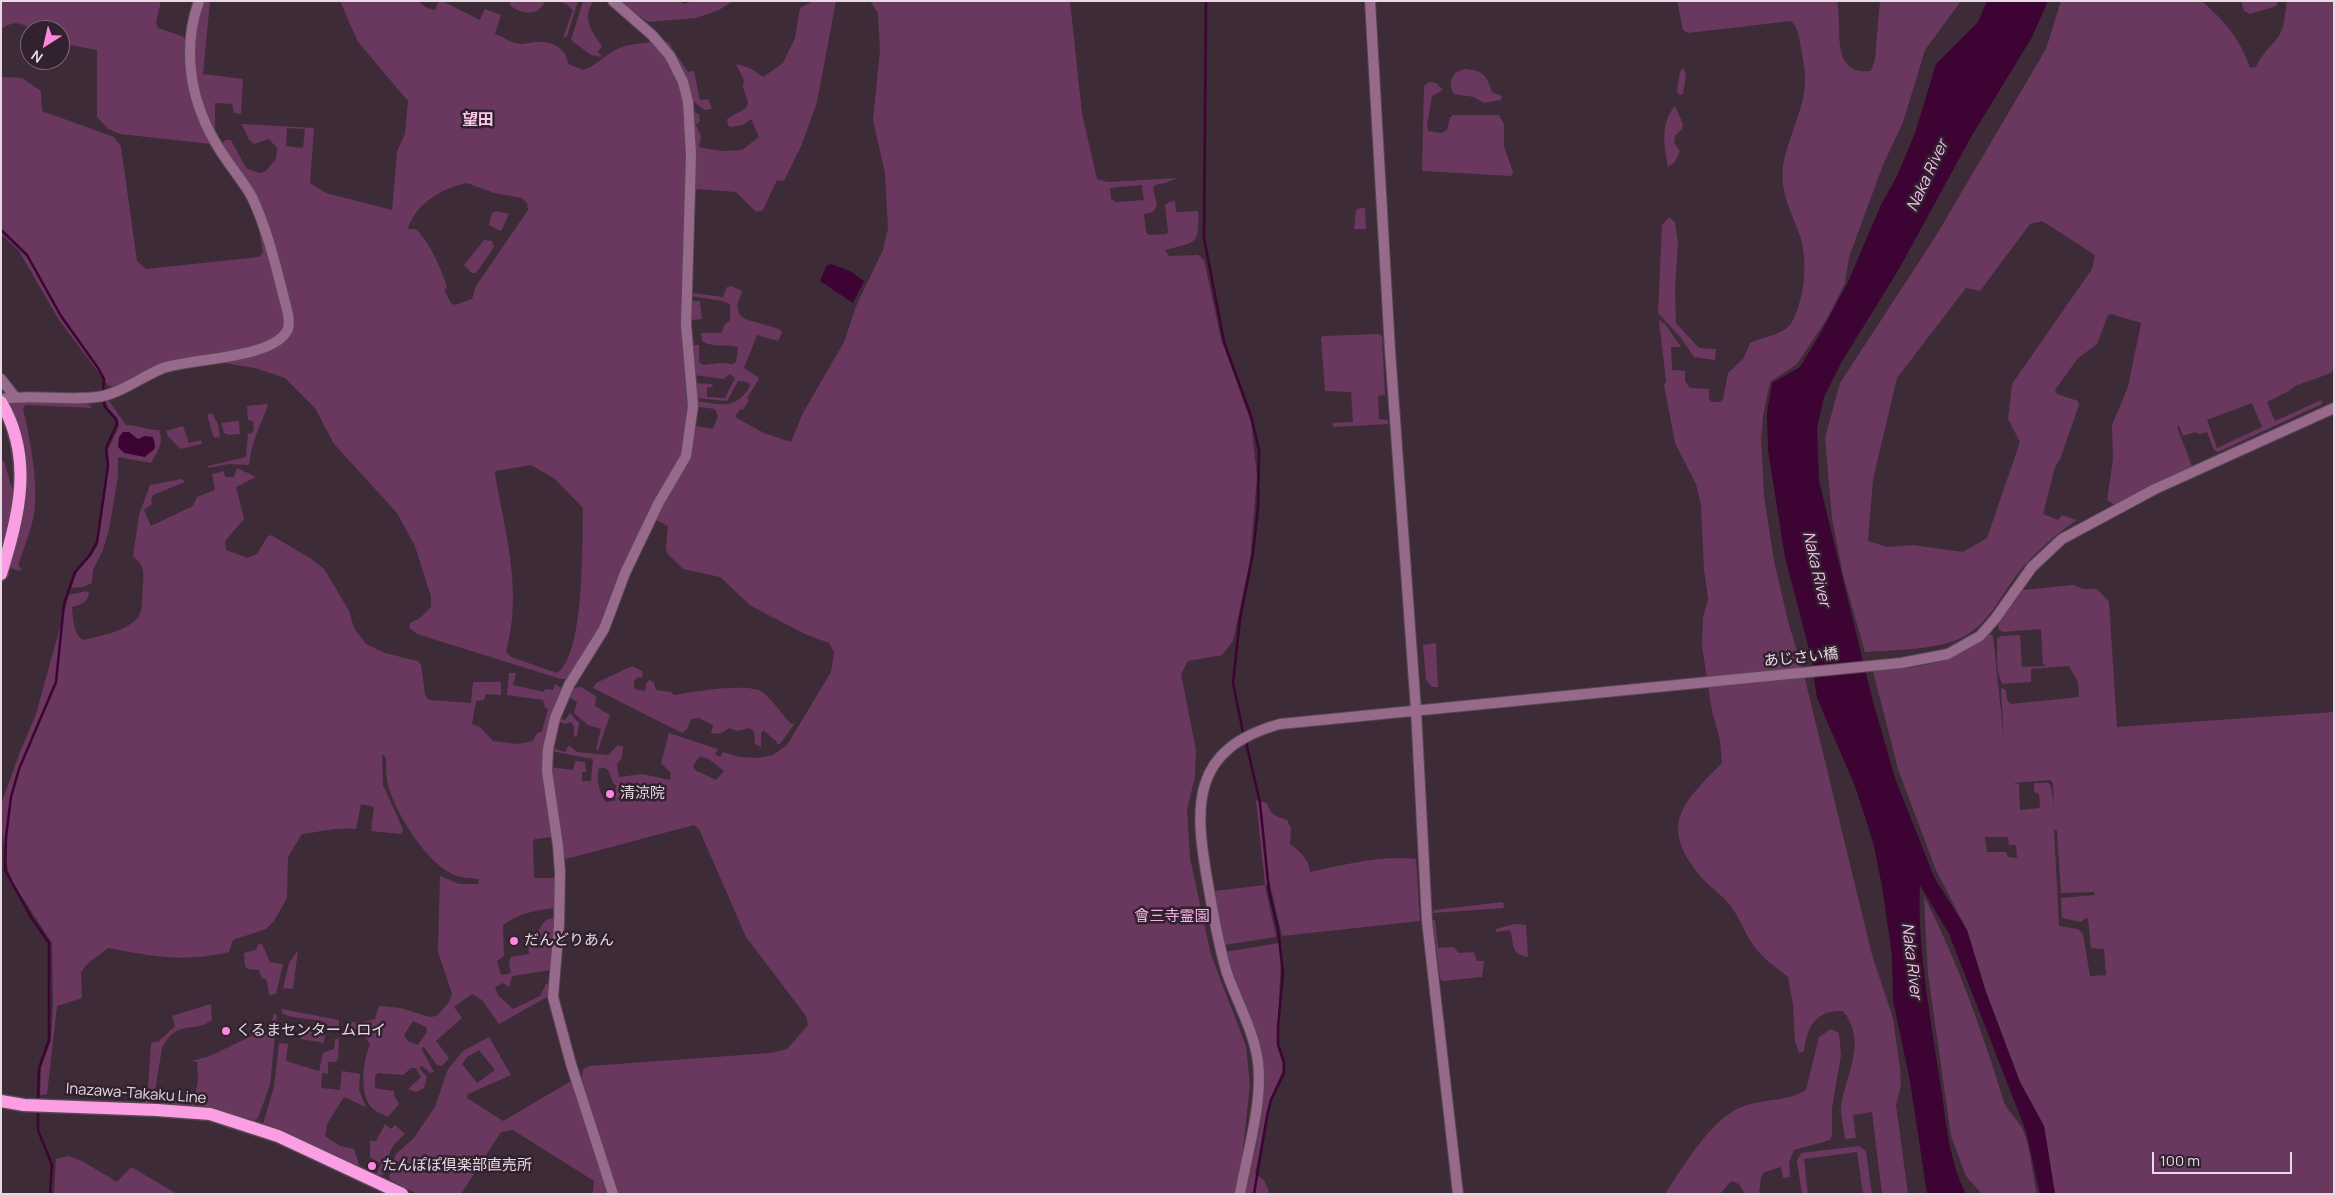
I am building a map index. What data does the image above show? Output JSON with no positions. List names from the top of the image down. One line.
{"streets":{"main road":["Inazawa-Takaku Line"],"street":["あじさい橋"]},"districts":["望田"],"water":["Naka River"],"parks":["會三寺霊園"],"places":["清涼院","だんどりあん","くるまセンタームロイ","たんぽぽ倶楽部直売所"],"scale_bar":"100 m","north":"bottom left"}
